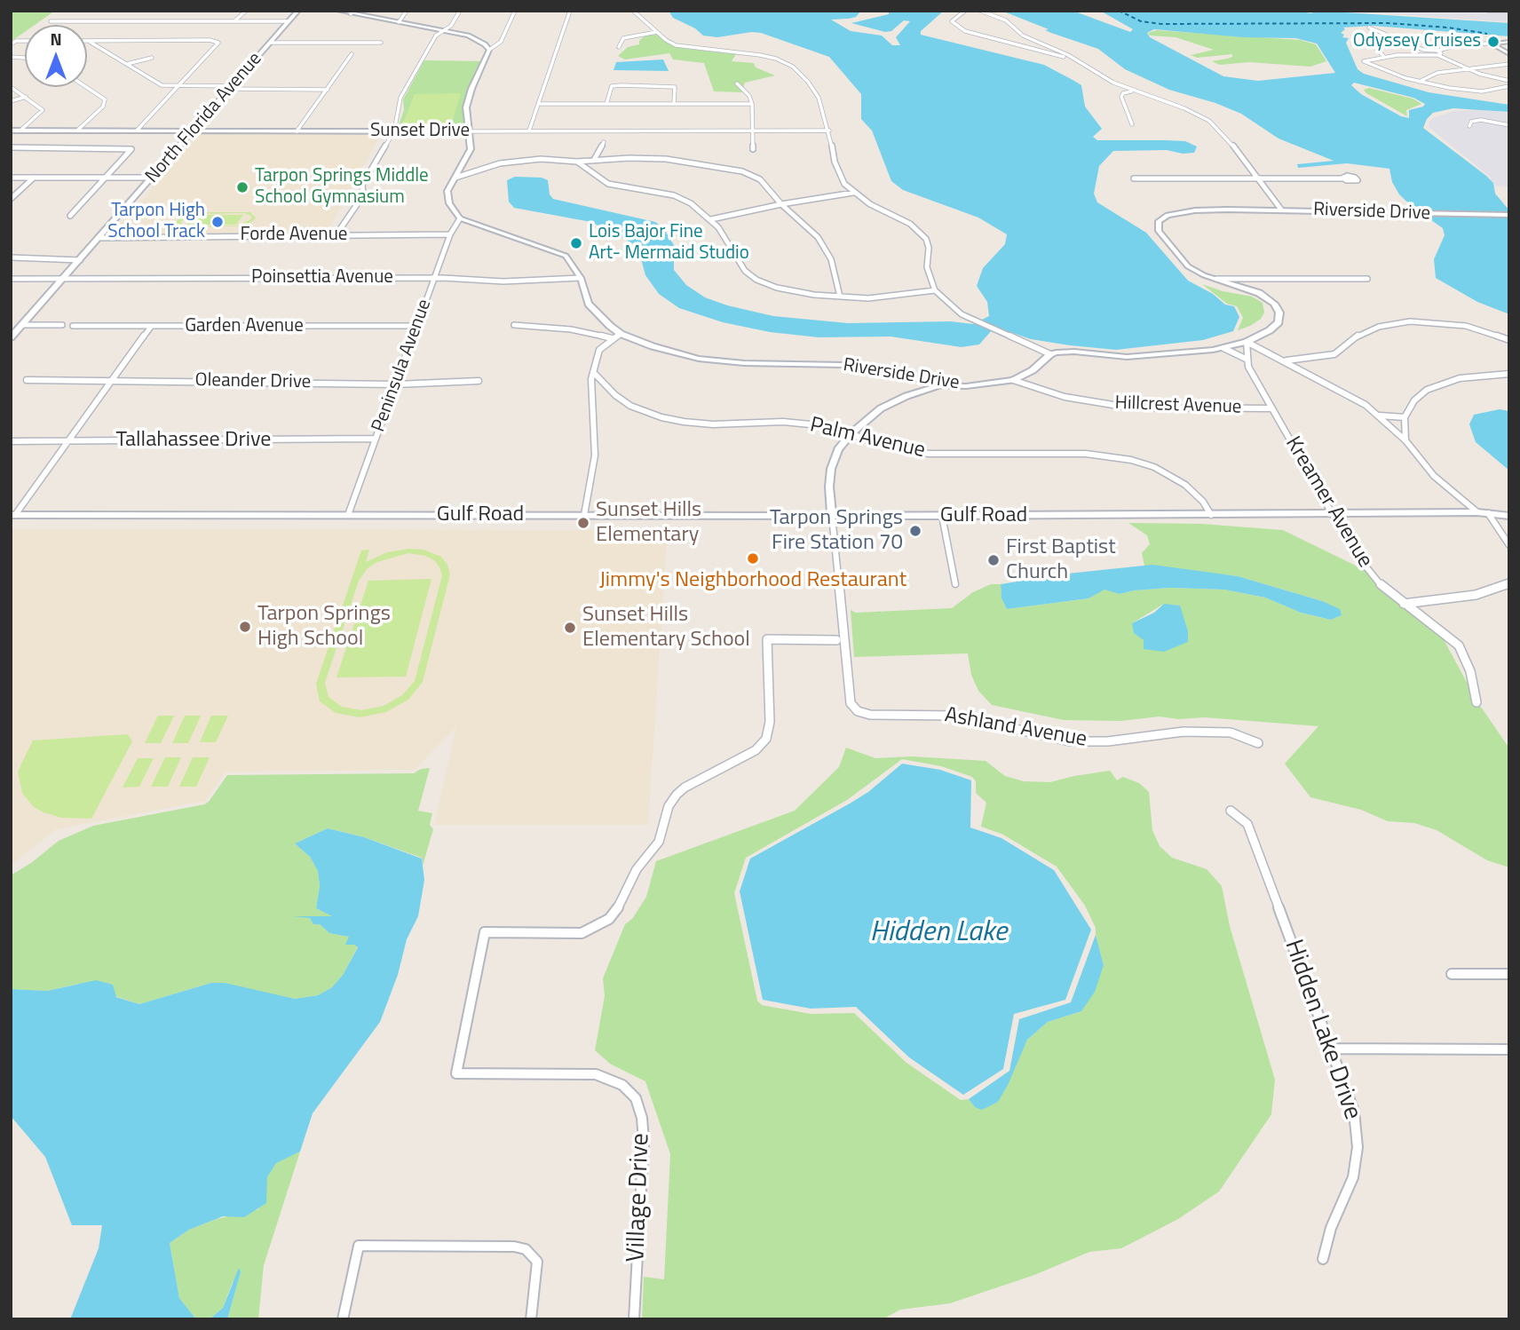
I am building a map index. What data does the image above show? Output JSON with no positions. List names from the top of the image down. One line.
{"streets":{"street":["North Florida Avenue","Sunset Drive","Riverside Drive","Forde Avenue","Poinsettia Avenue","Garden Avenue","Peninsula Avenue","Oleander Drive","Hillcrest Avenue","Palm Avenue","Tallahassee Drive","Kreamer Avenue","Gulf Road","Ashland Avenue","Hidden Lake Drive","Village Drive"]},"crossings":[["North Florida Avenue","Sunset Drive"],["North Florida Avenue","Forde Avenue"],["North Florida Avenue","Poinsettia Avenue"],["Riverside Drive","Poinsettia Avenue"],["Riverside Drive","Peninsula Avenue"],["Riverside Drive","Hillcrest Avenue"],["Riverside Drive","Kreamer Avenue"],["Forde Avenue","Peninsula Avenue"],["Poinsettia Avenue","Peninsula Avenue"],["Garden Avenue","Peninsula Avenue"],["Peninsula Avenue","Oleander Drive"],["Peninsula Avenue","Tallahassee Drive"],["Peninsula Avenue","Gulf Road"],["Hillcrest Avenue","Kreamer Avenue"],["Palm Avenue","Gulf Road"],["Kreamer Avenue","Gulf Road"],["Gulf Road","Ashland Avenue"]],"water":["Hidden Lake"],"places":["Odyssey Cruises","Tarpon Springs Middle School Gymnasium","Tarpon High School Track","Lois Bajor Fine Art- Mermaid Studio","Sunset Hills Elementary","Tarpon Springs Fire Station 70","Jimmy's Neighborhood Restaurant","First Baptist Church","Tarpon Springs High School","Sunset Hills Elementary School"],"north":"top"}
